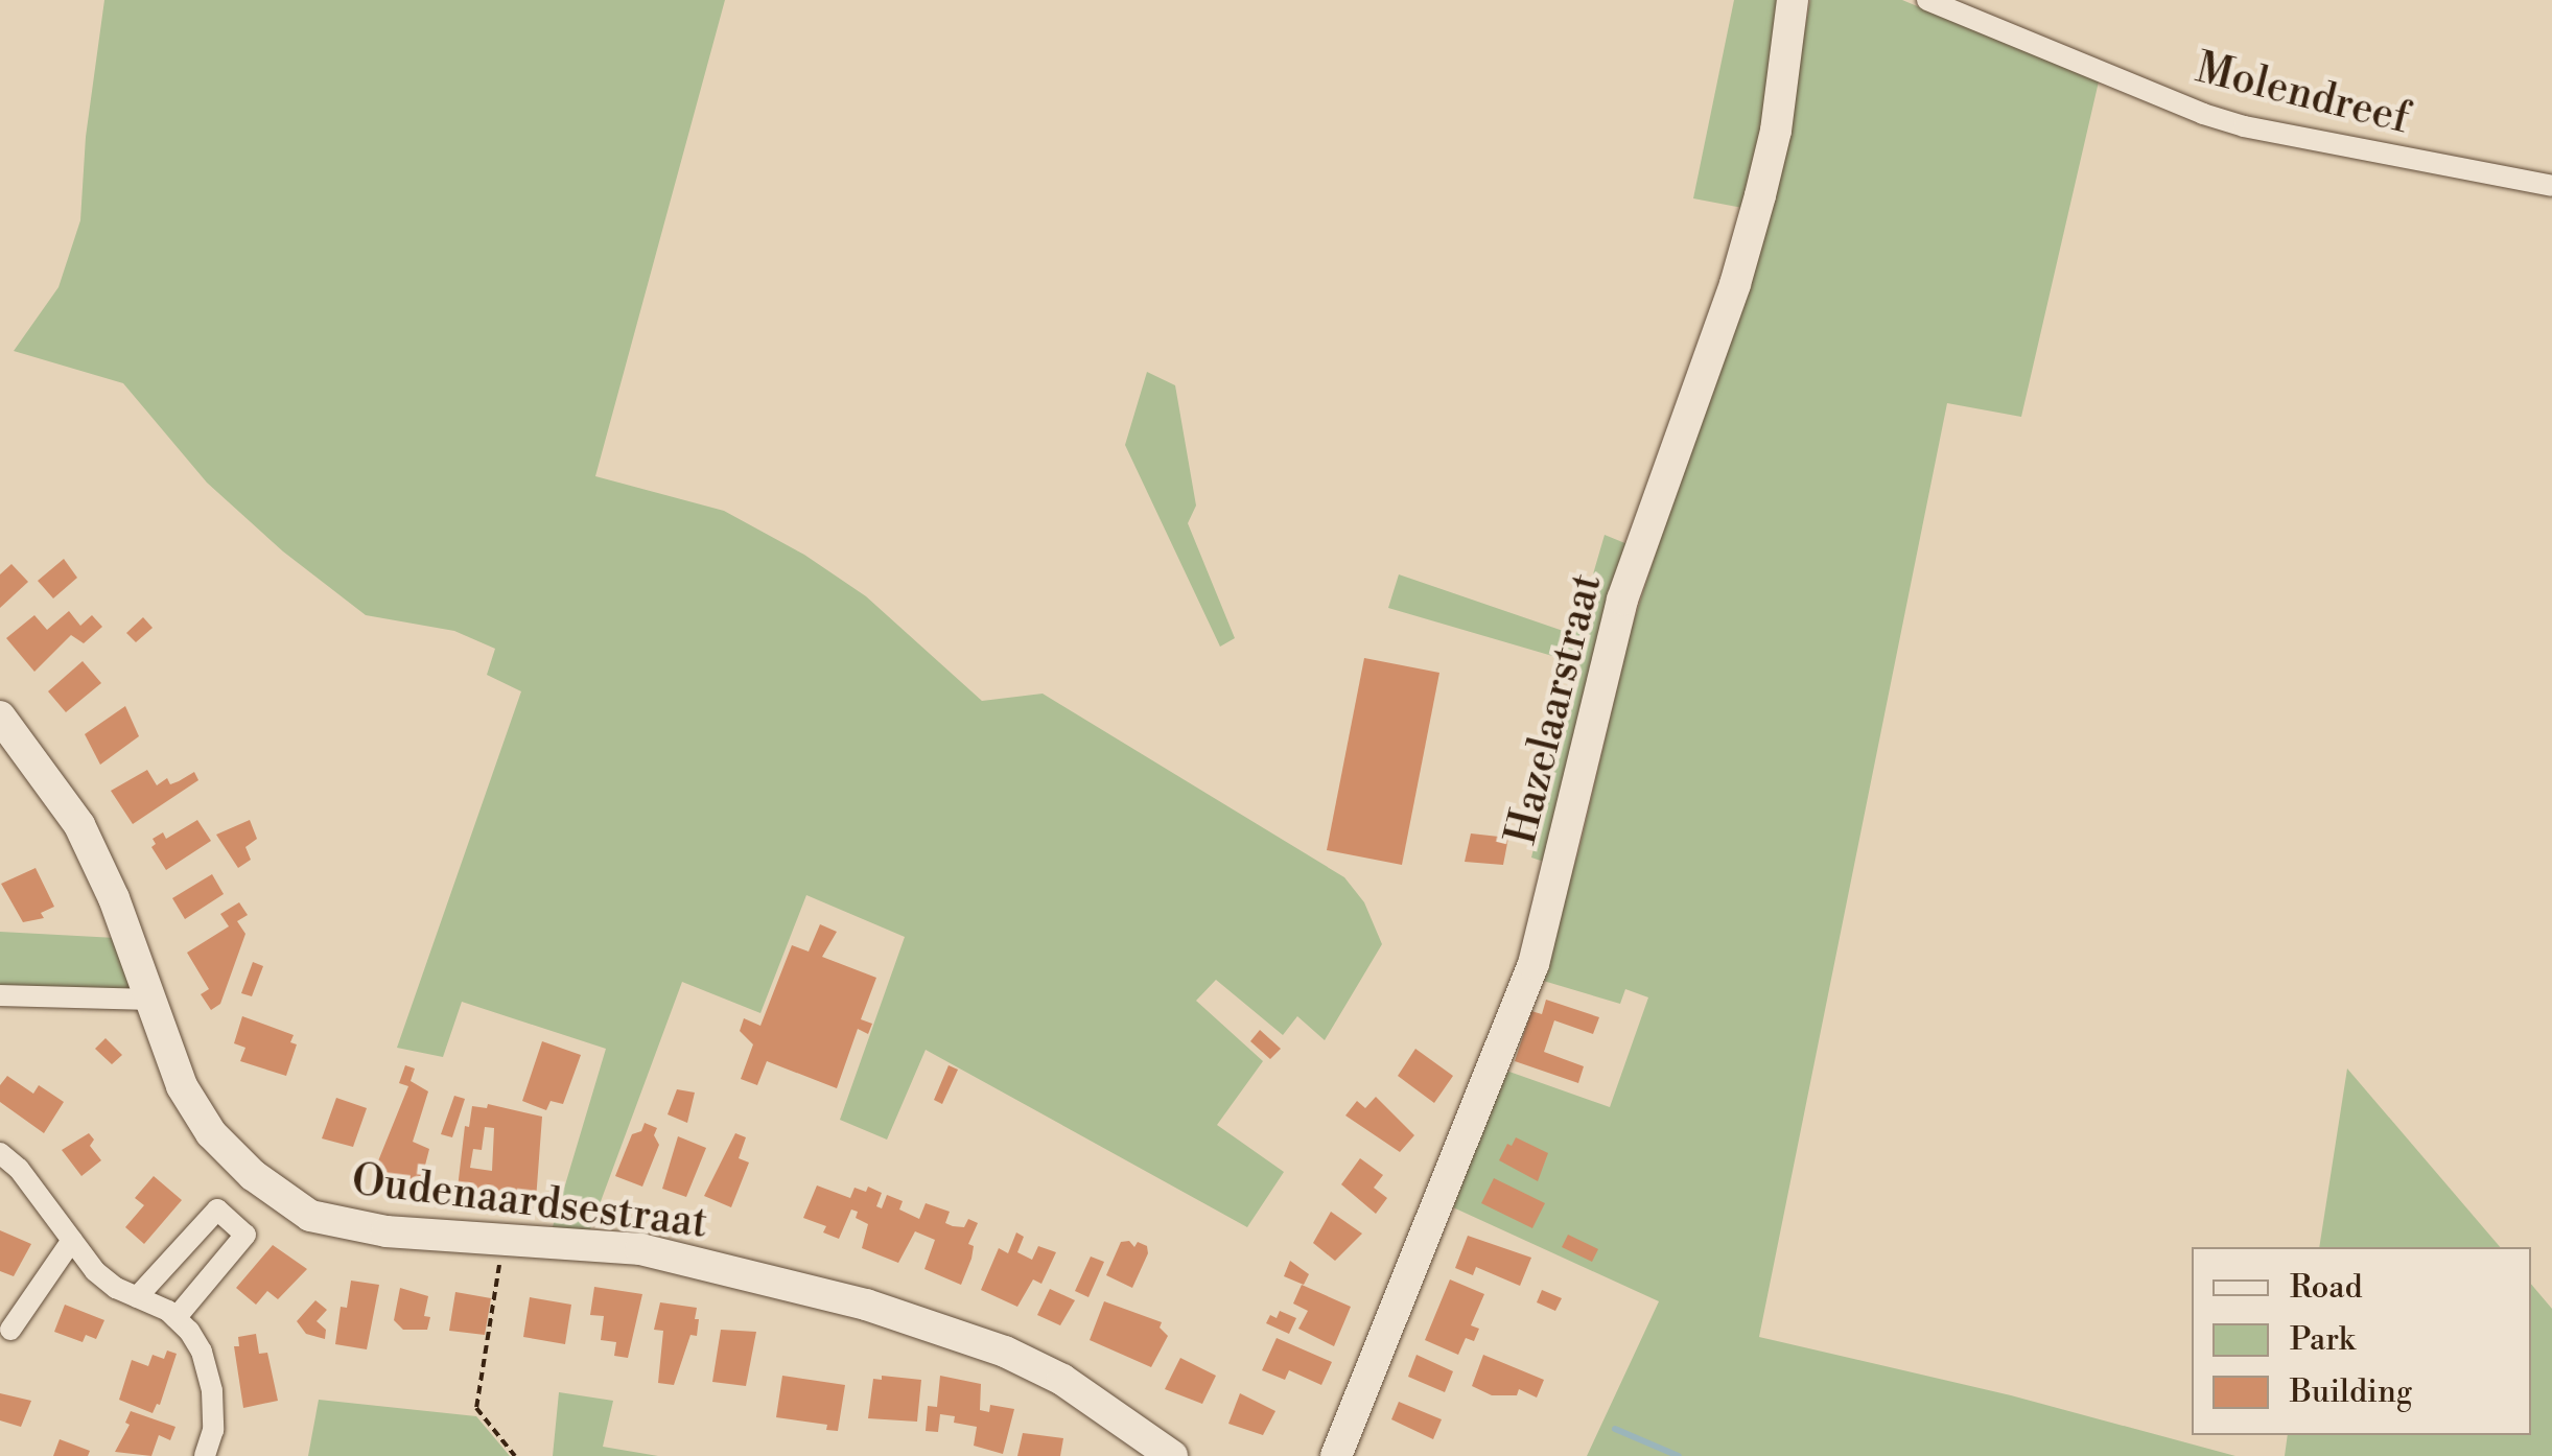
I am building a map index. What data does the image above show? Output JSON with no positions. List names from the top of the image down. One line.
{"streets":{"street":["Molendreef","Hazelaarstraat","Oudenaardsestraat"]},"legend":["Road","Park","Building"]}
